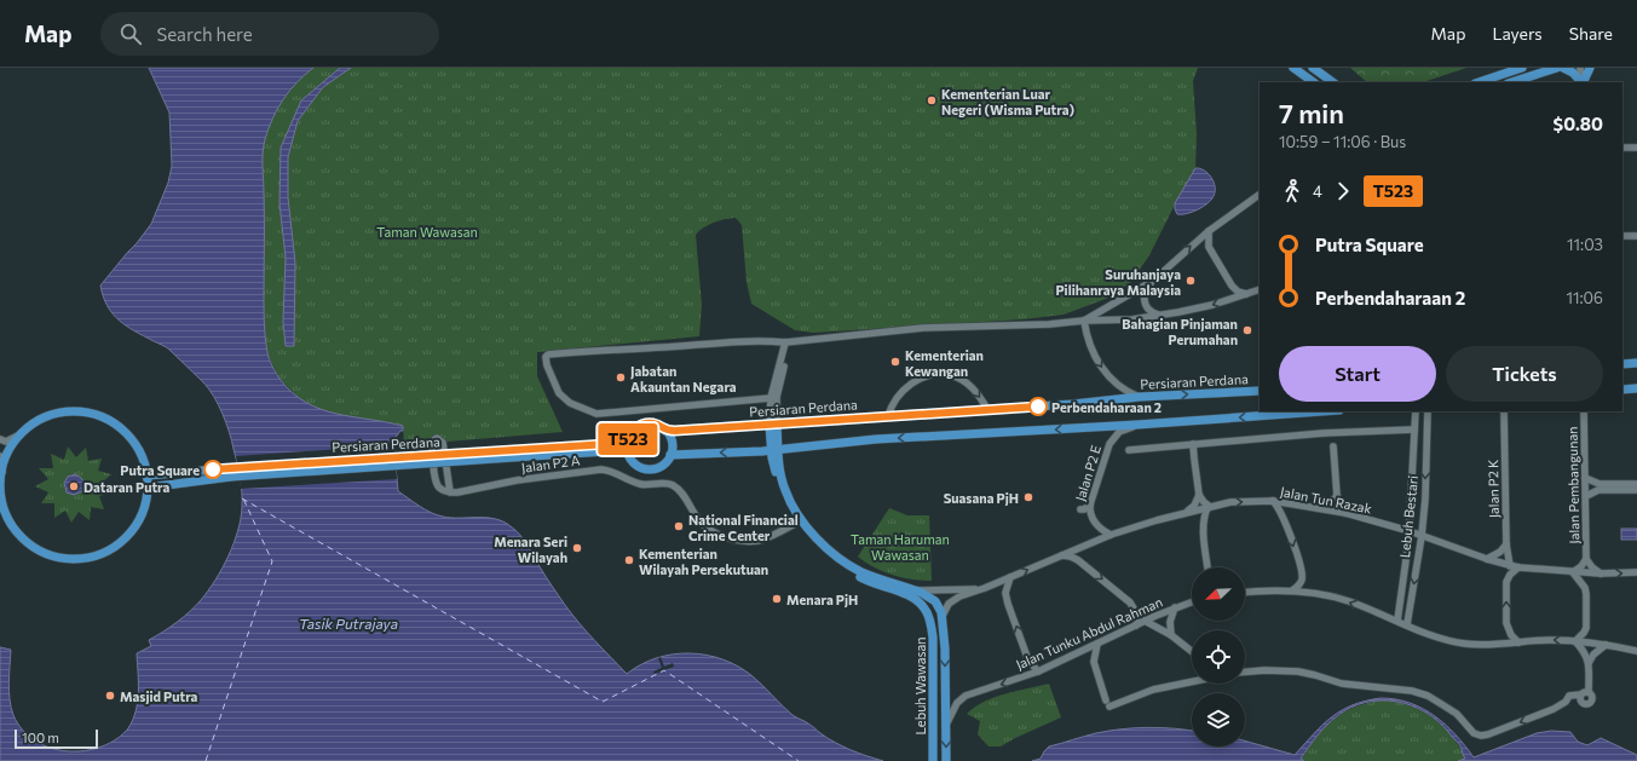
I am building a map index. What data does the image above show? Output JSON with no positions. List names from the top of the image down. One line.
{"streets":{"main road":["Persiaran Perdana","Lebuh Wawasan"],"street":["Jalan P2 A","Jalan P2 E","Jalan Pembangunan","Jalan P2 K","Jalan Tun Razak","Lebuh Bestari","Jalan Tunku Abdul Rahman"]},"crossings":[["Persiaran Perdana","Lebuh Wawasan"],["Jalan P2 A","Lebuh Wawasan"],["Jalan P2 E","Jalan Tun Razak"],["Jalan Pembangunan","Jalan Tun Razak"],["Jalan P2 K","Jalan Tun Razak"],["Jalan Tun Razak","Lebuh Bestari"],["Jalan Tun Razak","Lebuh Wawasan"],["Jalan Tunku Abdul Rahman","Lebuh Wawasan"]],"one_way":["Jalan Tunku Abdul Rahman"],"water":["Tasik Putrajaya"],"parks":["Taman Wawasan","Taman Haruman Wawasan"],"places":["Kementerian Luar Negeri (Wisma Putra)","Suruhanjaya Pilihanraya Malaysia","Bahagian Pinjaman Perumahan","Kementerian Kewangan","Jabatan Akauntan Negara","Perbendaharaan 2","Putra Square","Dataran Putra","Suasana PjH","National Financial Crime Center","Menara Seri Wilayah","Kementerian Wilayah Persekutuan","Menara PjH","Masjid Putra"],"lines":["bus line T523"],"scale_bar":"100 m","north":"bottom left","page":{"header":"Map","search":"Search here","nav":["Map","Layers","Share"],"on_map":"T523","heading":["7 min","10:59 – 11:06 · Bus","$0.80"],"legs":["4","T523"],"list":[{"name":"Putra Square","value":"11:03"},{"name":"Perbendaharaan 2","value":"11:06"}],"buttons":["Start","Tickets"],"scale":"100 m"}}
